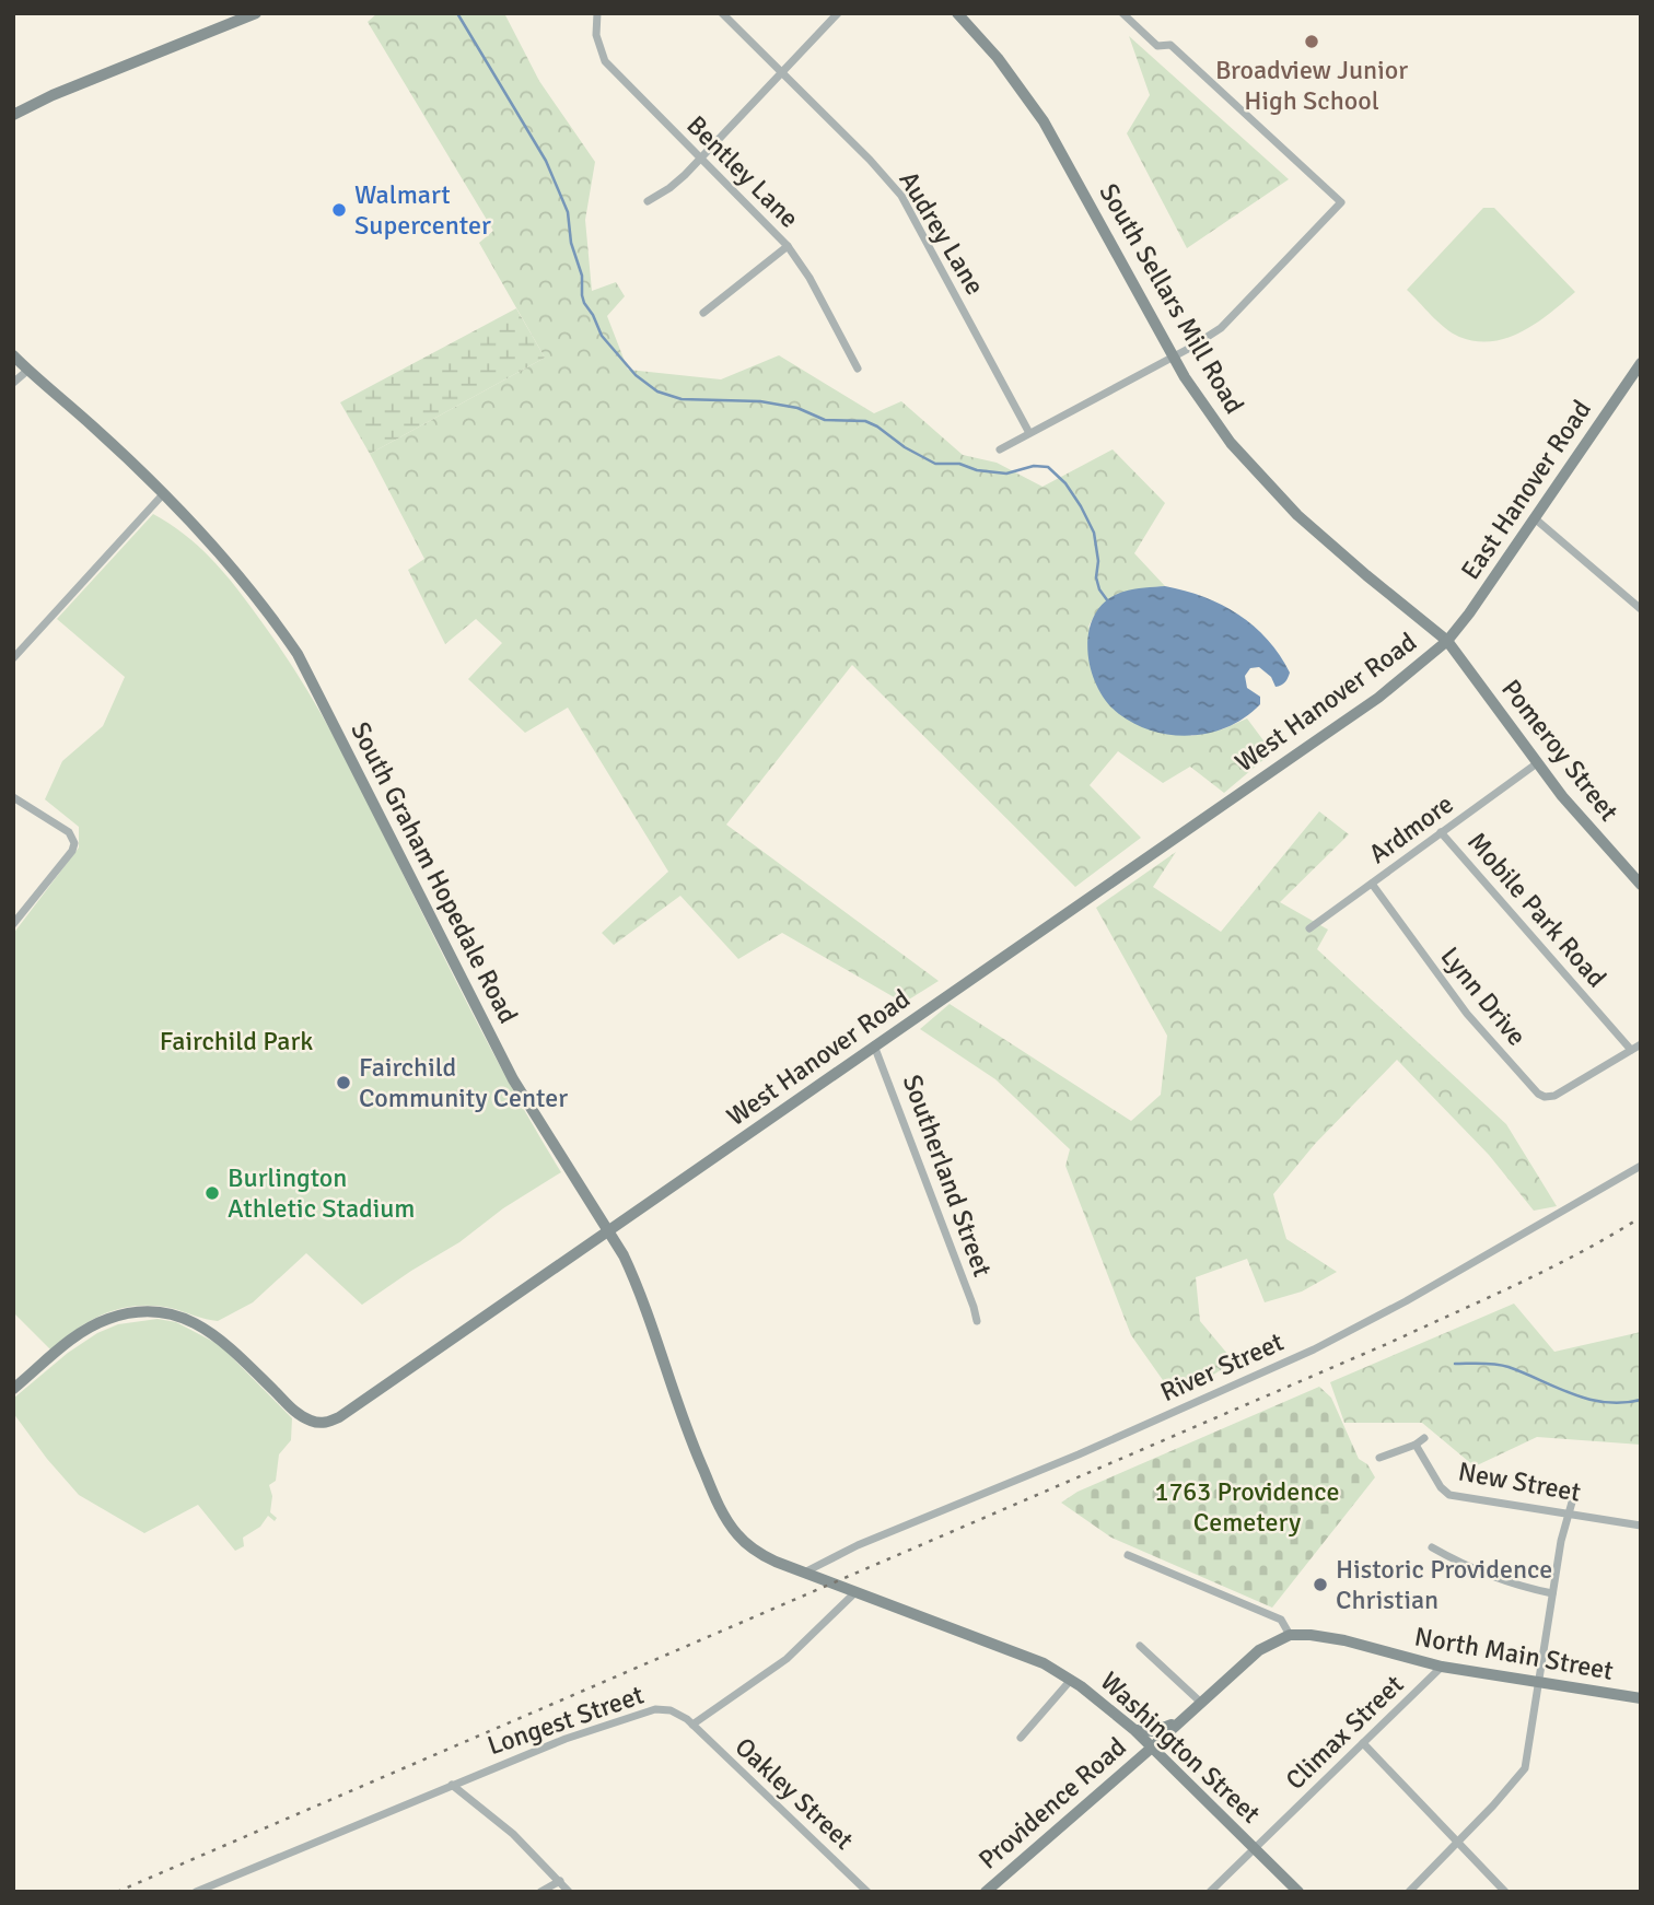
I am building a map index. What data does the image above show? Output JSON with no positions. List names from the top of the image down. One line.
{"streets":{"street":["Bentley Lane","Audrey Lane","South Sellars Mill Road","East Hanover Road","West Hanover Road","Pomeroy Street","Ardmore","South Graham Hopedale Road","Mobile Park Road","Lynn Drive","Southerland Street","River Street","New Street","North Main Street","Longest Street","Climax Street","Washington Street","Oakley Street","Providence Road"]},"crossings":[["South Sellars Mill Road","East Hanover Road"],["South Sellars Mill Road","West Hanover Road"],["South Sellars Mill Road","Pomeroy Street"],["East Hanover Road","West Hanover Road"],["East Hanover Road","Pomeroy Street"],["West Hanover Road","Pomeroy Street"],["West Hanover Road","South Graham Hopedale Road"],["West Hanover Road","Southerland Street"],["Pomeroy Street","Ardmore"],["Ardmore","Mobile Park Road"],["Ardmore","Lynn Drive"],["South Graham Hopedale Road","River Street"],["South Graham Hopedale Road","Washington Street"],["Mobile Park Road","Lynn Drive"],["River Street","Washington Street"],["North Main Street","Climax Street"],["North Main Street","Providence Road"],["Longest Street","Oakley Street"],["Climax Street","Washington Street"],["Washington Street","Providence Road"]],"parks":["Fairchild Park","1763 Providence Cemetery"],"places":["Broadview Junior High School","Walmart Supercenter","Fairchild Community Center","Burlington Athletic Stadium","Historic Providence Christian"]}
